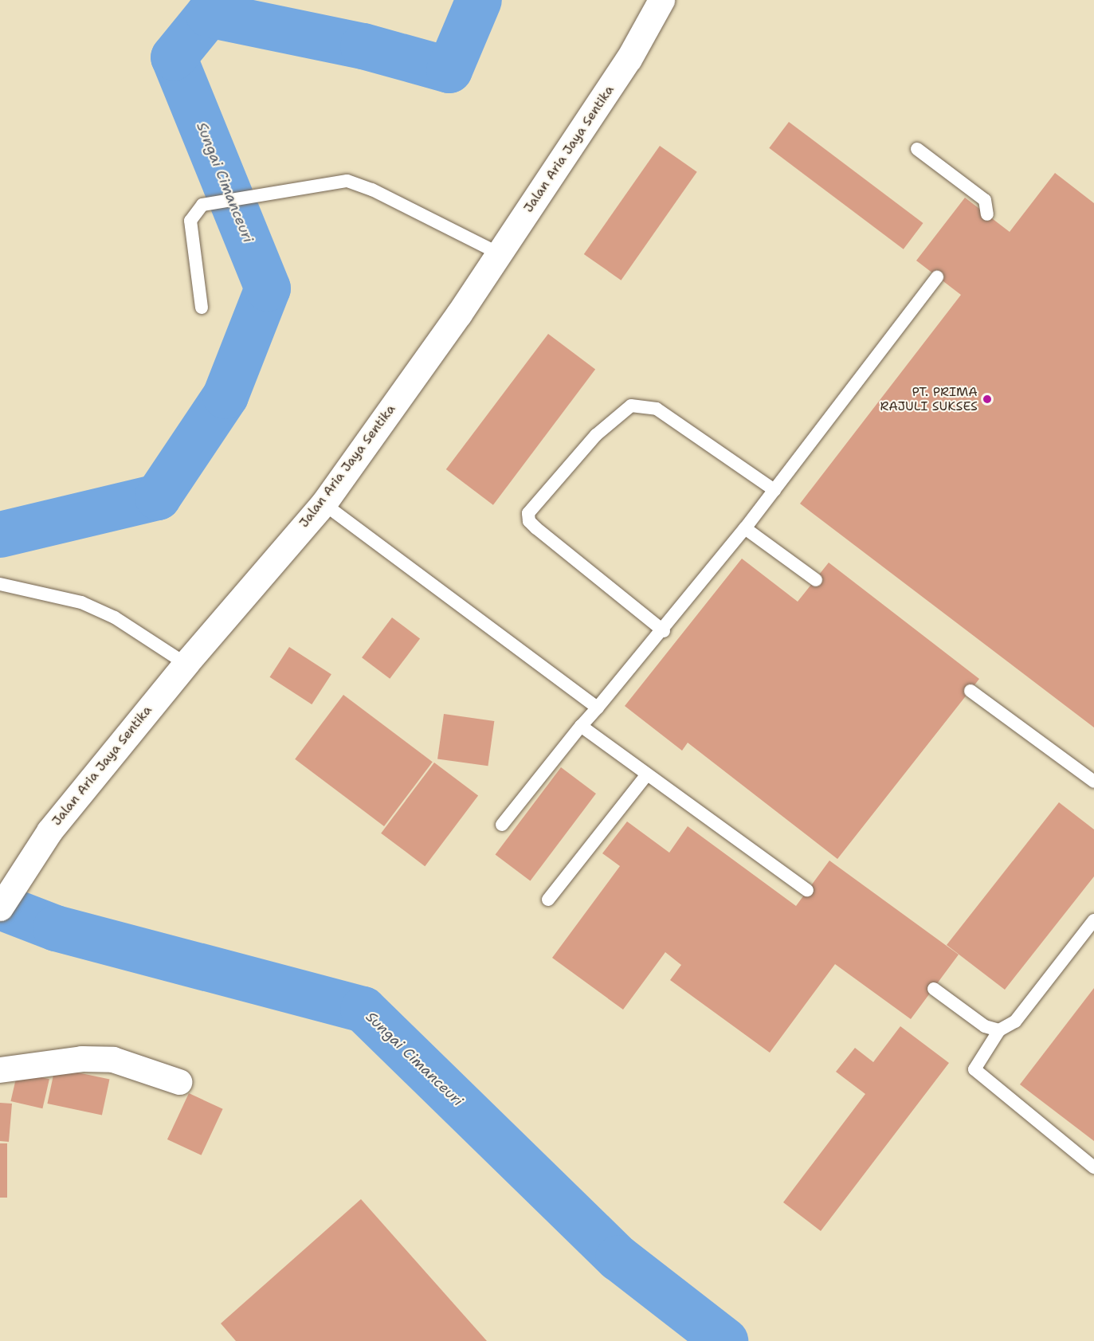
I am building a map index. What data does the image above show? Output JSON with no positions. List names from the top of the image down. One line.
{"streets":{"street":["Jalan Aria Jaya Sentika"]},"water":["Sungai Cimanceuri"],"places":["PT. PRIMA RAJULI SUKSES"]}
